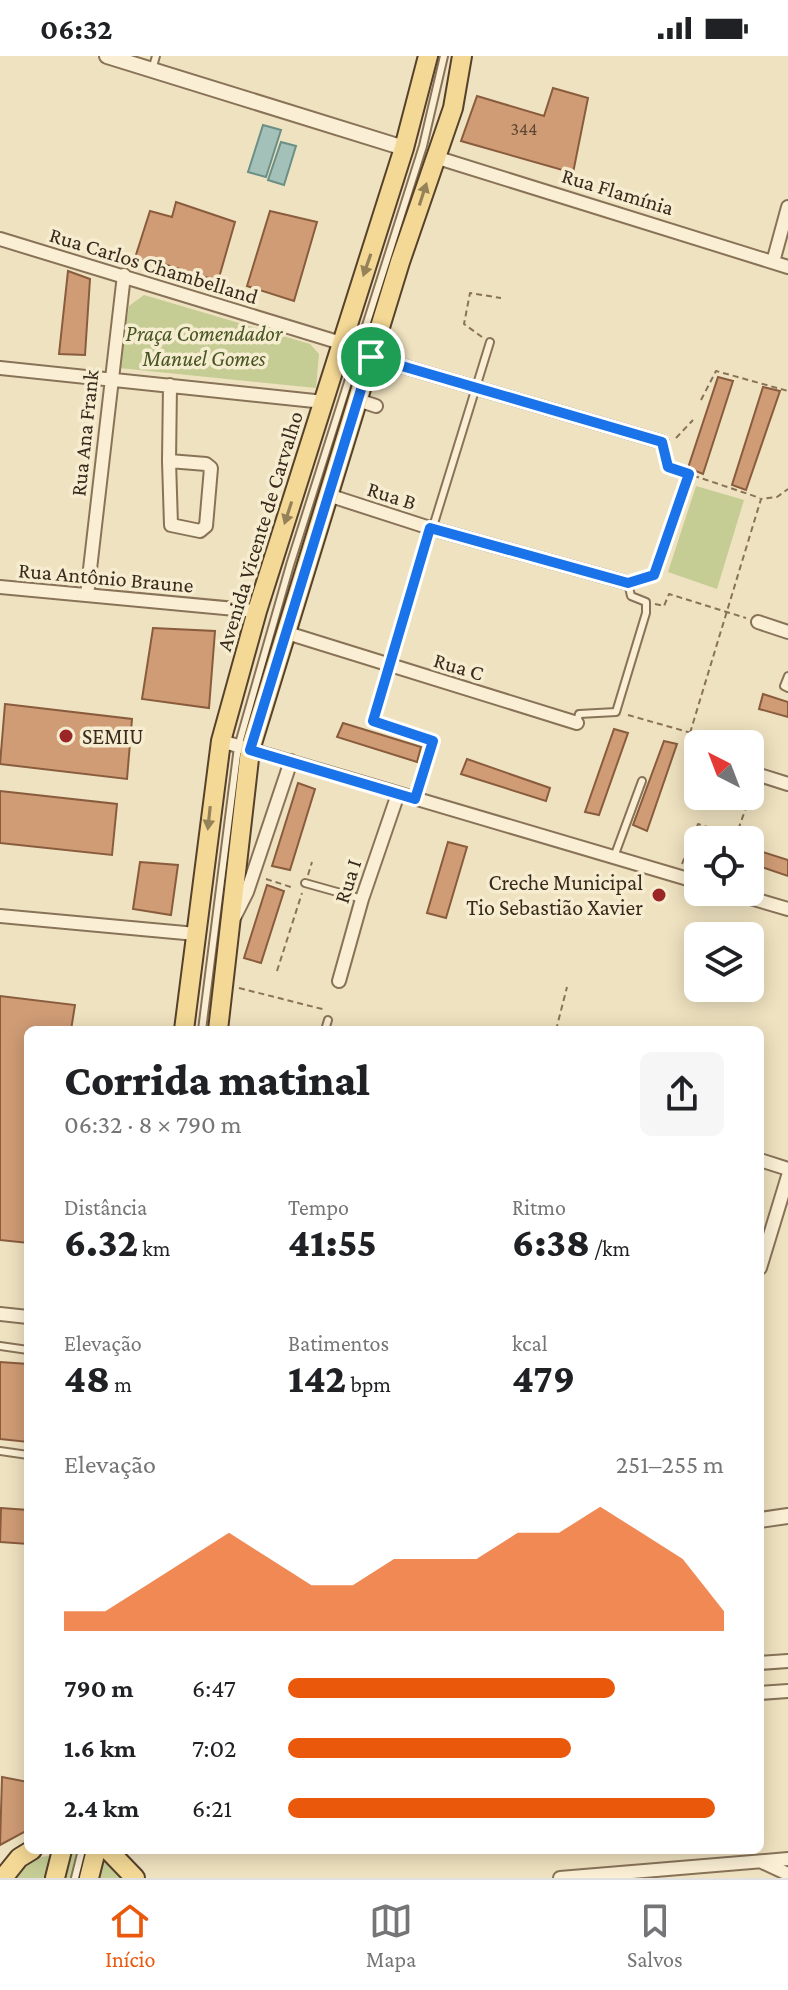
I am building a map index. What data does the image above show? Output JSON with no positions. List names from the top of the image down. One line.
{"streets":{"main road":["Avenida Vicente de Carvalho"],"street":["Rua Flamínia","Rua Carlos Chambelland","Rua Ana Frank","Rua B","Rua Antônio Braune","Rua C","Rua I"]},"crossings":[["Rua Flamínia","Avenida Vicente de Carvalho"],["Rua Carlos Chambelland","Rua Ana Frank"],["Rua Carlos Chambelland","Avenida Vicente de Carvalho"],["Rua Ana Frank","Rua Antônio Braune"],["Rua B","Avenida Vicente de Carvalho"],["Avenida Vicente de Carvalho","Rua Antônio Braune"],["Avenida Vicente de Carvalho","Rua C"]],"parks":["Praça Comendador Manuel Gomes"],"places":["SEMIU","Creche Municipal Tio Sebastião Xavier"],"house_numbers":["344"],"north":"top left","page":{"status":"06:32","heading":["Corrida matinal","06:32 · 8 × 790 m"],"stats":[["Distância","6.32 km"],["Tempo","41:55"],["Ritmo","6:38 /km"],["Elevação","48 m"],["Batimentos","142 bpm"],["kcal","479"]],"chart":["Elevação","251–255 m"],"list":[{"name":"790 m","note":"6:47"},{"name":"1.6 km","note":"7:02"},{"name":"2.4 km","note":"6:21"}],"tabs":["Início","Mapa","Salvos"]}}
